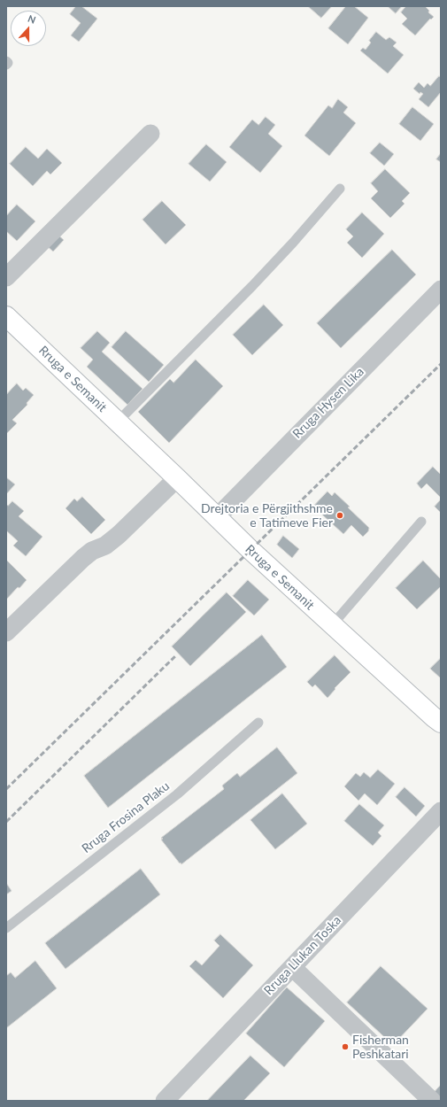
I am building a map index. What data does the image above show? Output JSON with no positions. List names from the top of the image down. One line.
{"streets":{"main road":["Rruga e Semanit"],"street":["Rruga Hysen Lika","Rruga Llukan Toska"],"lane":["Rruga Frosina Plaku"]},"crossings":[["Rruga e Semanit","Rruga Hysen Lika"]],"places":["Drejtoria e Përgjithshme e Tatimeve Fier","Fisherman Peshkatari"],"north":"top"}
